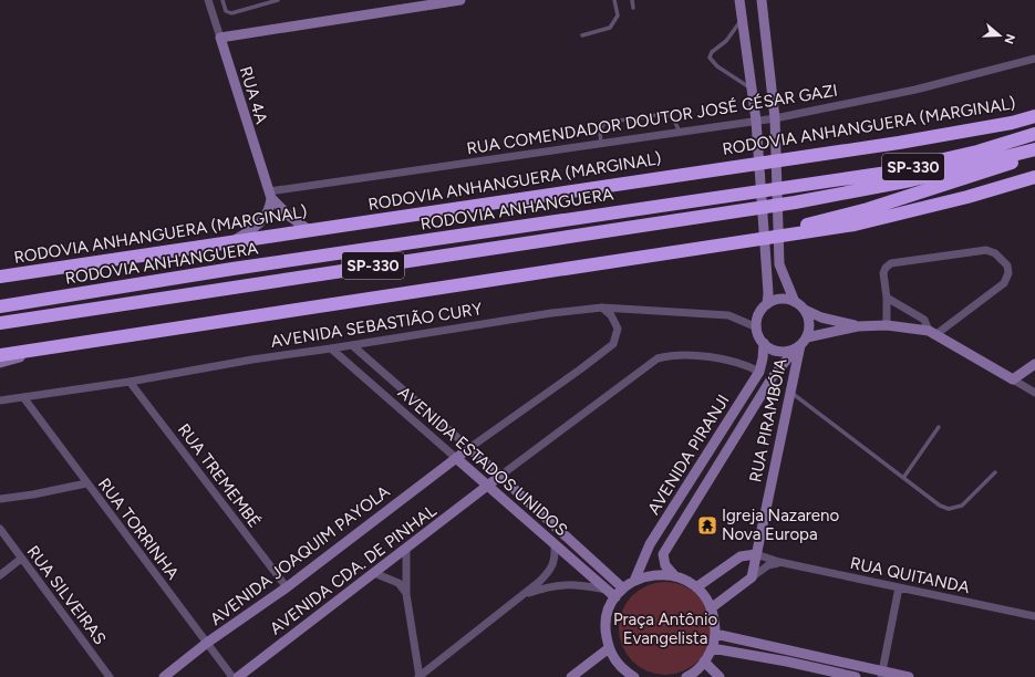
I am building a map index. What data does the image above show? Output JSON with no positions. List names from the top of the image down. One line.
{"streets":{"highway":["RODOVIA ANHANGUERA (MARGINAL)","SP-330","RODOVIA ANHANGUERA"],"street":["RUA 4A","RUA COMENDADOR DOUTOR JOSÉ CÉSAR GAZI","AVENIDA SEBASTIÃO CURY","RUA PIRAMBÓIA","AVENIDA PIRANJI","AVENIDA ESTADOS UNIDOS","RUA TREMEMBÉ","RUA TORRINHA","AVENIDA JOAQUIM PAYOLA","AVENIDA CDA. DE PINHAL","RUA QUITANDA","RUA SILVEIRAS"]},"crossings":[["RUA 4A","RUA COMENDADOR DOUTOR JOSÉ CÉSAR GAZI"],["RUA 4A","RODOVIA ANHANGUERA (MARGINAL)"],["AVENIDA SEBASTIÃO CURY","RUA PIRAMBÓIA"],["AVENIDA SEBASTIÃO CURY","AVENIDA PIRANJI"],["AVENIDA SEBASTIÃO CURY","AVENIDA ESTADOS UNIDOS"],["AVENIDA SEBASTIÃO CURY","RUA TREMEMBÉ"],["AVENIDA SEBASTIÃO CURY","RUA TORRINHA"],["RUA PIRAMBÓIA","AVENIDA PIRANJI"],["RUA PIRAMBÓIA","RUA QUITANDA"],["AVENIDA ESTADOS UNIDOS","AVENIDA JOAQUIM PAYOLA"],["AVENIDA ESTADOS UNIDOS","AVENIDA CDA. DE PINHAL"],["RUA TREMEMBÉ","AVENIDA JOAQUIM PAYOLA"],["RUA TORRINHA","AVENIDA JOAQUIM PAYOLA"]],"parks":["Praça Antônio Evangelista"],"places":{"temple":["Igreja Nazareno Nova Europa"]},"north":"right"}
